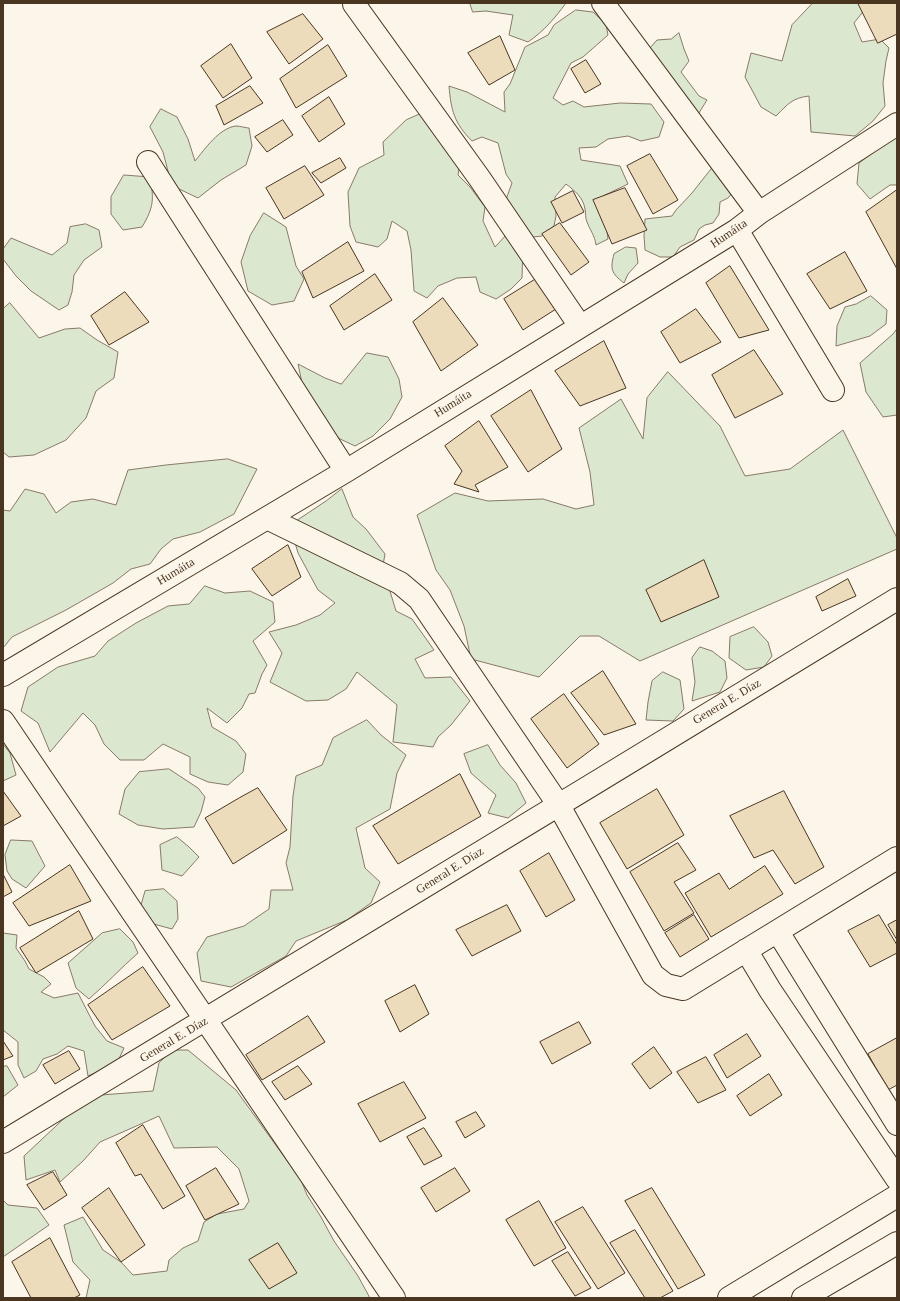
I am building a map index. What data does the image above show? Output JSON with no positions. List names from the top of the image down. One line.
{"streets":{"street":["Humáita","General E. Díaz"]}}
